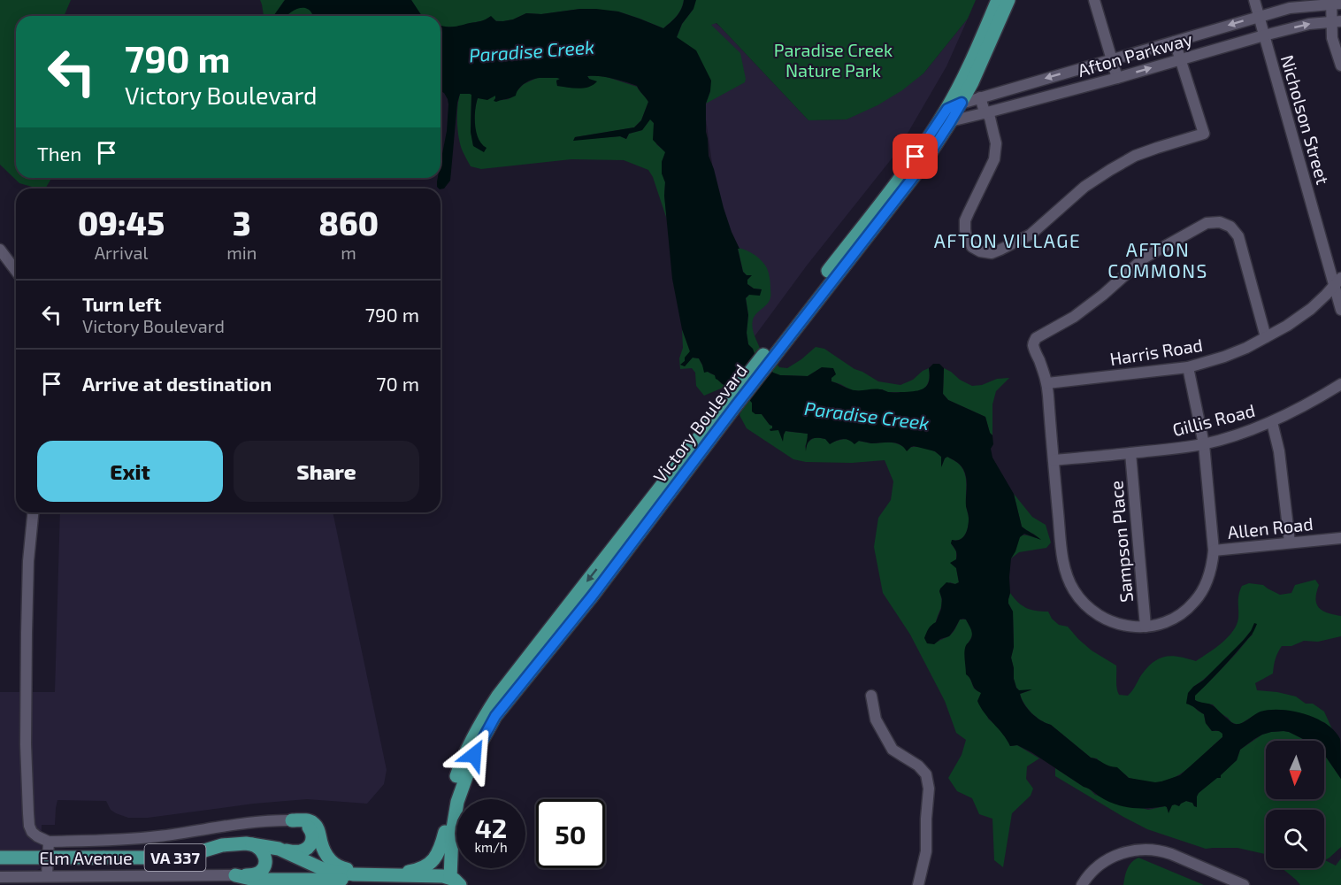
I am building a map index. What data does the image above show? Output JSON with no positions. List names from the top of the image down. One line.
{"streets":{"main road":["Victory Boulevard","VA 337"],"street":["Afton Parkway","Nicholson Street","Harris Road","Gillis Road","Allen Road","Sampson Place","Elm Avenue"]},"crossings":[["Afton Parkway","Nicholson Street"],["Afton Parkway","Victory Boulevard"],["Nicholson Street","Harris Road"],["Harris Road","Allen Road"],["Gillis Road","Allen Road"],["Gillis Road","Sampson Place"],["Allen Road","Sampson Place"]],"districts":["AFTON VILLAGE","AFTON COMMONS"],"water":["Paradise Creek"],"parks":["Paradise Creek Nature Park"],"north":"bottom","page":{"turn":["790 m","Victory Boulevard"],"then":"Then","eta":["09:45","Arrival","3","min","860","m"],"list":[{"name":"Turn left","note":"Victory Boulevard","value":"790 m"},{"name":"Arrive at destination","value":"70 m"}],"buttons":["Exit","Share"],"speed":"42 km/h","limit":"50"}}
